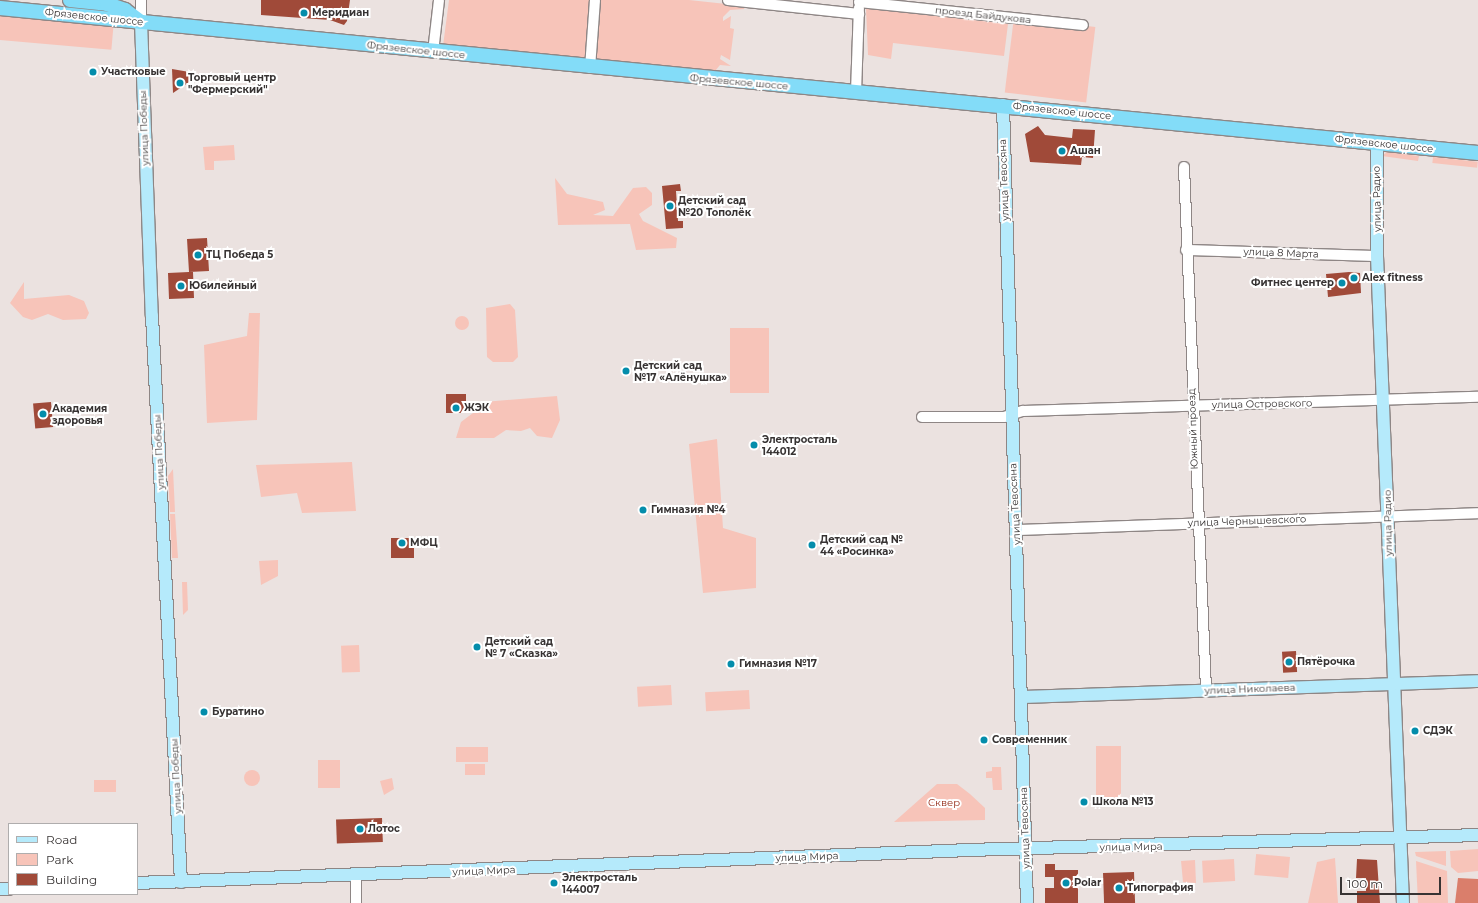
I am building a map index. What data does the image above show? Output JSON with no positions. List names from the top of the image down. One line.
{"streets":{"highway":["Фрязевское шоссе"],"main road":["улица Победы","улица Тевосяна","улица Радио","улица Николаева","улица Мира"],"street":["проезд Байдукова","улица 8 Марта","улица Островского","Южный проезд","улица Чернышевского"]},"crossings":[["Фрязевское шоссе","улица Победы"],["Фрязевское шоссе","улица Тевосяна"],["Фрязевское шоссе","улица Радио"],["улица Победы","улица Мира"],["улица Тевосяна","улица Островского"],["улица Тевосяна","улица Чернышевского"],["улица Тевосяна","улица Николаева"],["улица Тевосяна","улица Мира"],["улица Радио","улица 8 Марта"],["улица Радио","улица Островского"],["улица Радио","улица Чернышевского"],["улица Радио","улица Николаева"],["улица Радио","улица Мира"],["улица 8 Марта","Южный проезд"],["улица Островского","Южный проезд"],["Южный проезд","улица Чернышевского"],["Южный проезд","улица Николаева"]],"parks":["Сквер"],"places":["Меридиан","Участковые","Торговый центр \"Фермерский\"","Ашан","Детский сад №20 Тополёк","ТЦ Победа 5","Alex fitness","Фитнес центер","Юбилейный","Детский сад №17 «Алёнушка»","ЖЭК","Академия здоровья","Электросталь 144012","Гимназия №4","МФЦ","Детский сад № 44 «Росинка»","Детский сад № 7 «Сказка»","Пятёрочка","Гимназия №17","Буратино","СДЭК","Современник","Школа №13","Лотос","Электросталь 144007","Polar","Типография"],"legend":["Road","Park","Building"],"scale_bar":"100 m"}
